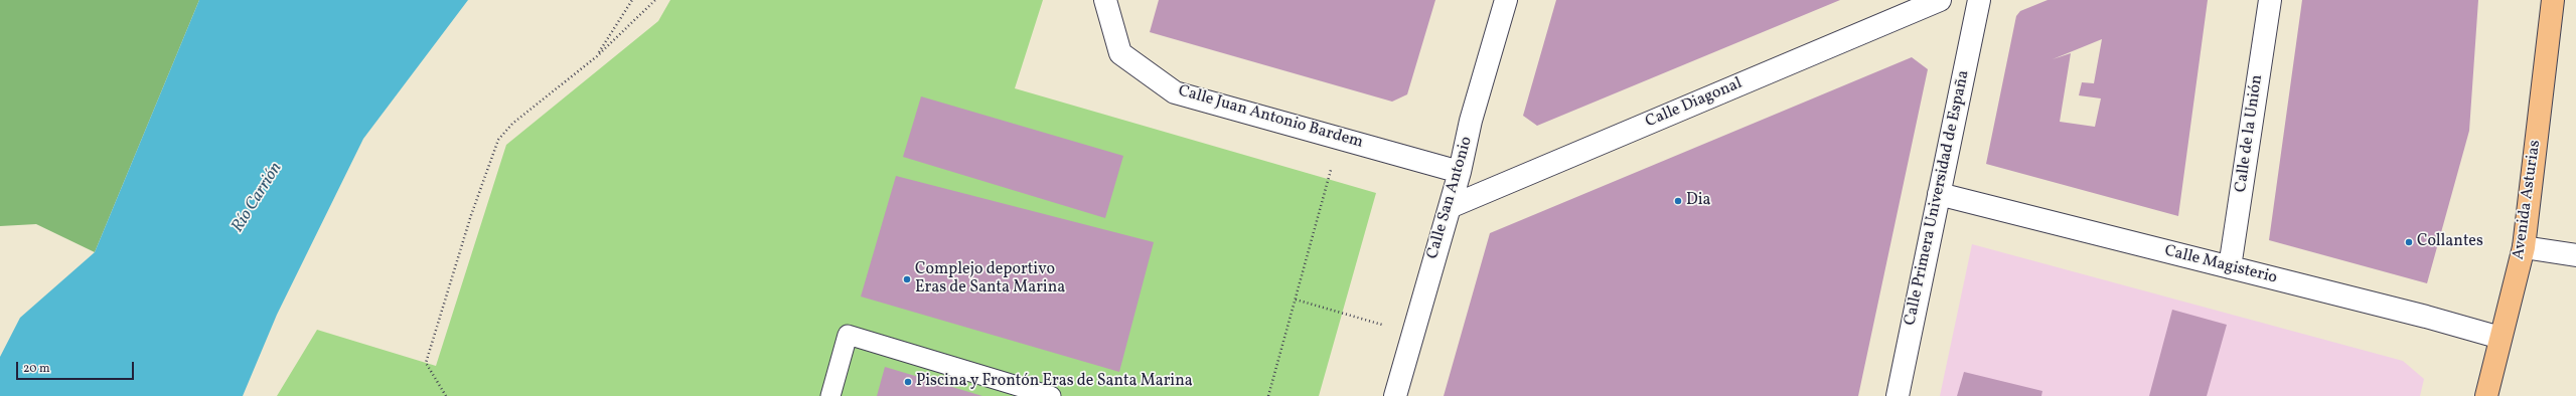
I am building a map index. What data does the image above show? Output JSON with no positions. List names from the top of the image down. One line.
{"streets":{"main road":["Avenida Asturias"],"street":["Calle Diagonal","Calle Juan Antonio Bardem","Calle de la Unión","Calle San Antonio","Calle Primera Universidad de España","Calle Magisterio"]},"crossings":[["Calle Diagonal","Calle San Antonio"],["Calle Juan Antonio Bardem","Calle San Antonio"],["Calle de la Unión","Calle Magisterio"],["Calle Primera Universidad de España","Calle Magisterio"],["Avenida Asturias","Calle Magisterio"]],"water":["Río Carrión"],"places":["Dia","Collantes","Complejo deportivo Eras de Santa Marina","Piscina y Frontón Eras de Santa Marina"],"scale_bar":"20 m"}
